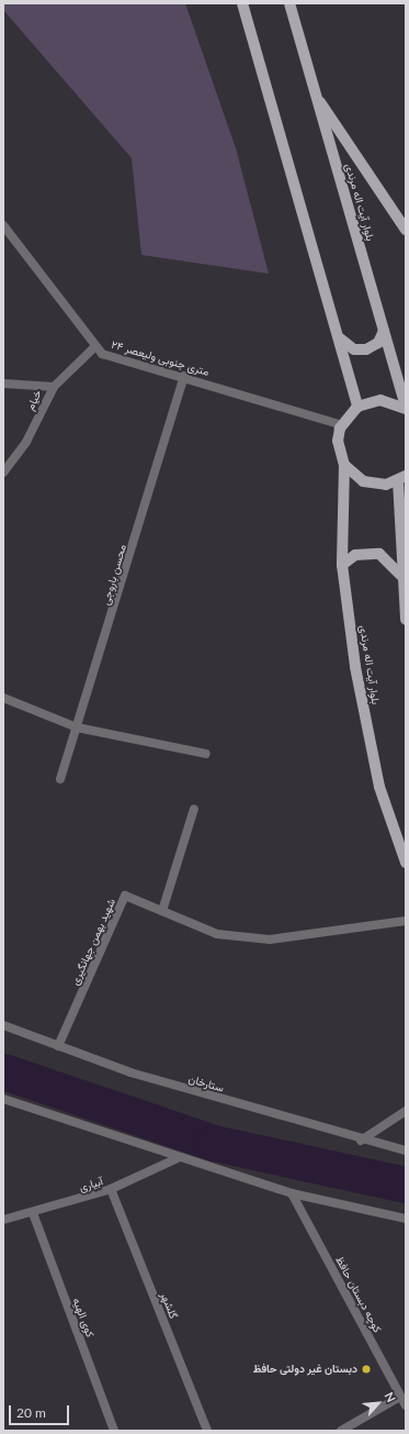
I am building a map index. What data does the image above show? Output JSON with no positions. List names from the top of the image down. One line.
{"streets":{"main road":["بلوار آیت اله مرندی"],"street":["۲۴ متری جنوبی ولیعصر","خیام","محسن باروجی","شهید بهمن جهانگیری","ستارخان","آبیاری","کوچه دبستان حافظ","گلشهر","کوی الهیه"]},"crossings":[["بلوار آیت اله مرندی","۲۴ متری جنوبی ولیعصر"],["۲۴ متری جنوبی ولیعصر","خیام"],["۲۴ متری جنوبی ولیعصر","محسن باروجی"],["شهید بهمن جهانگیری","ستارخان"],["آبیاری","گلشهر"],["آبیاری","کوی الهیه"]],"places":["دبستان غیر دولتی حافظ"],"scale_bar":"20 m","north":"top right"}
